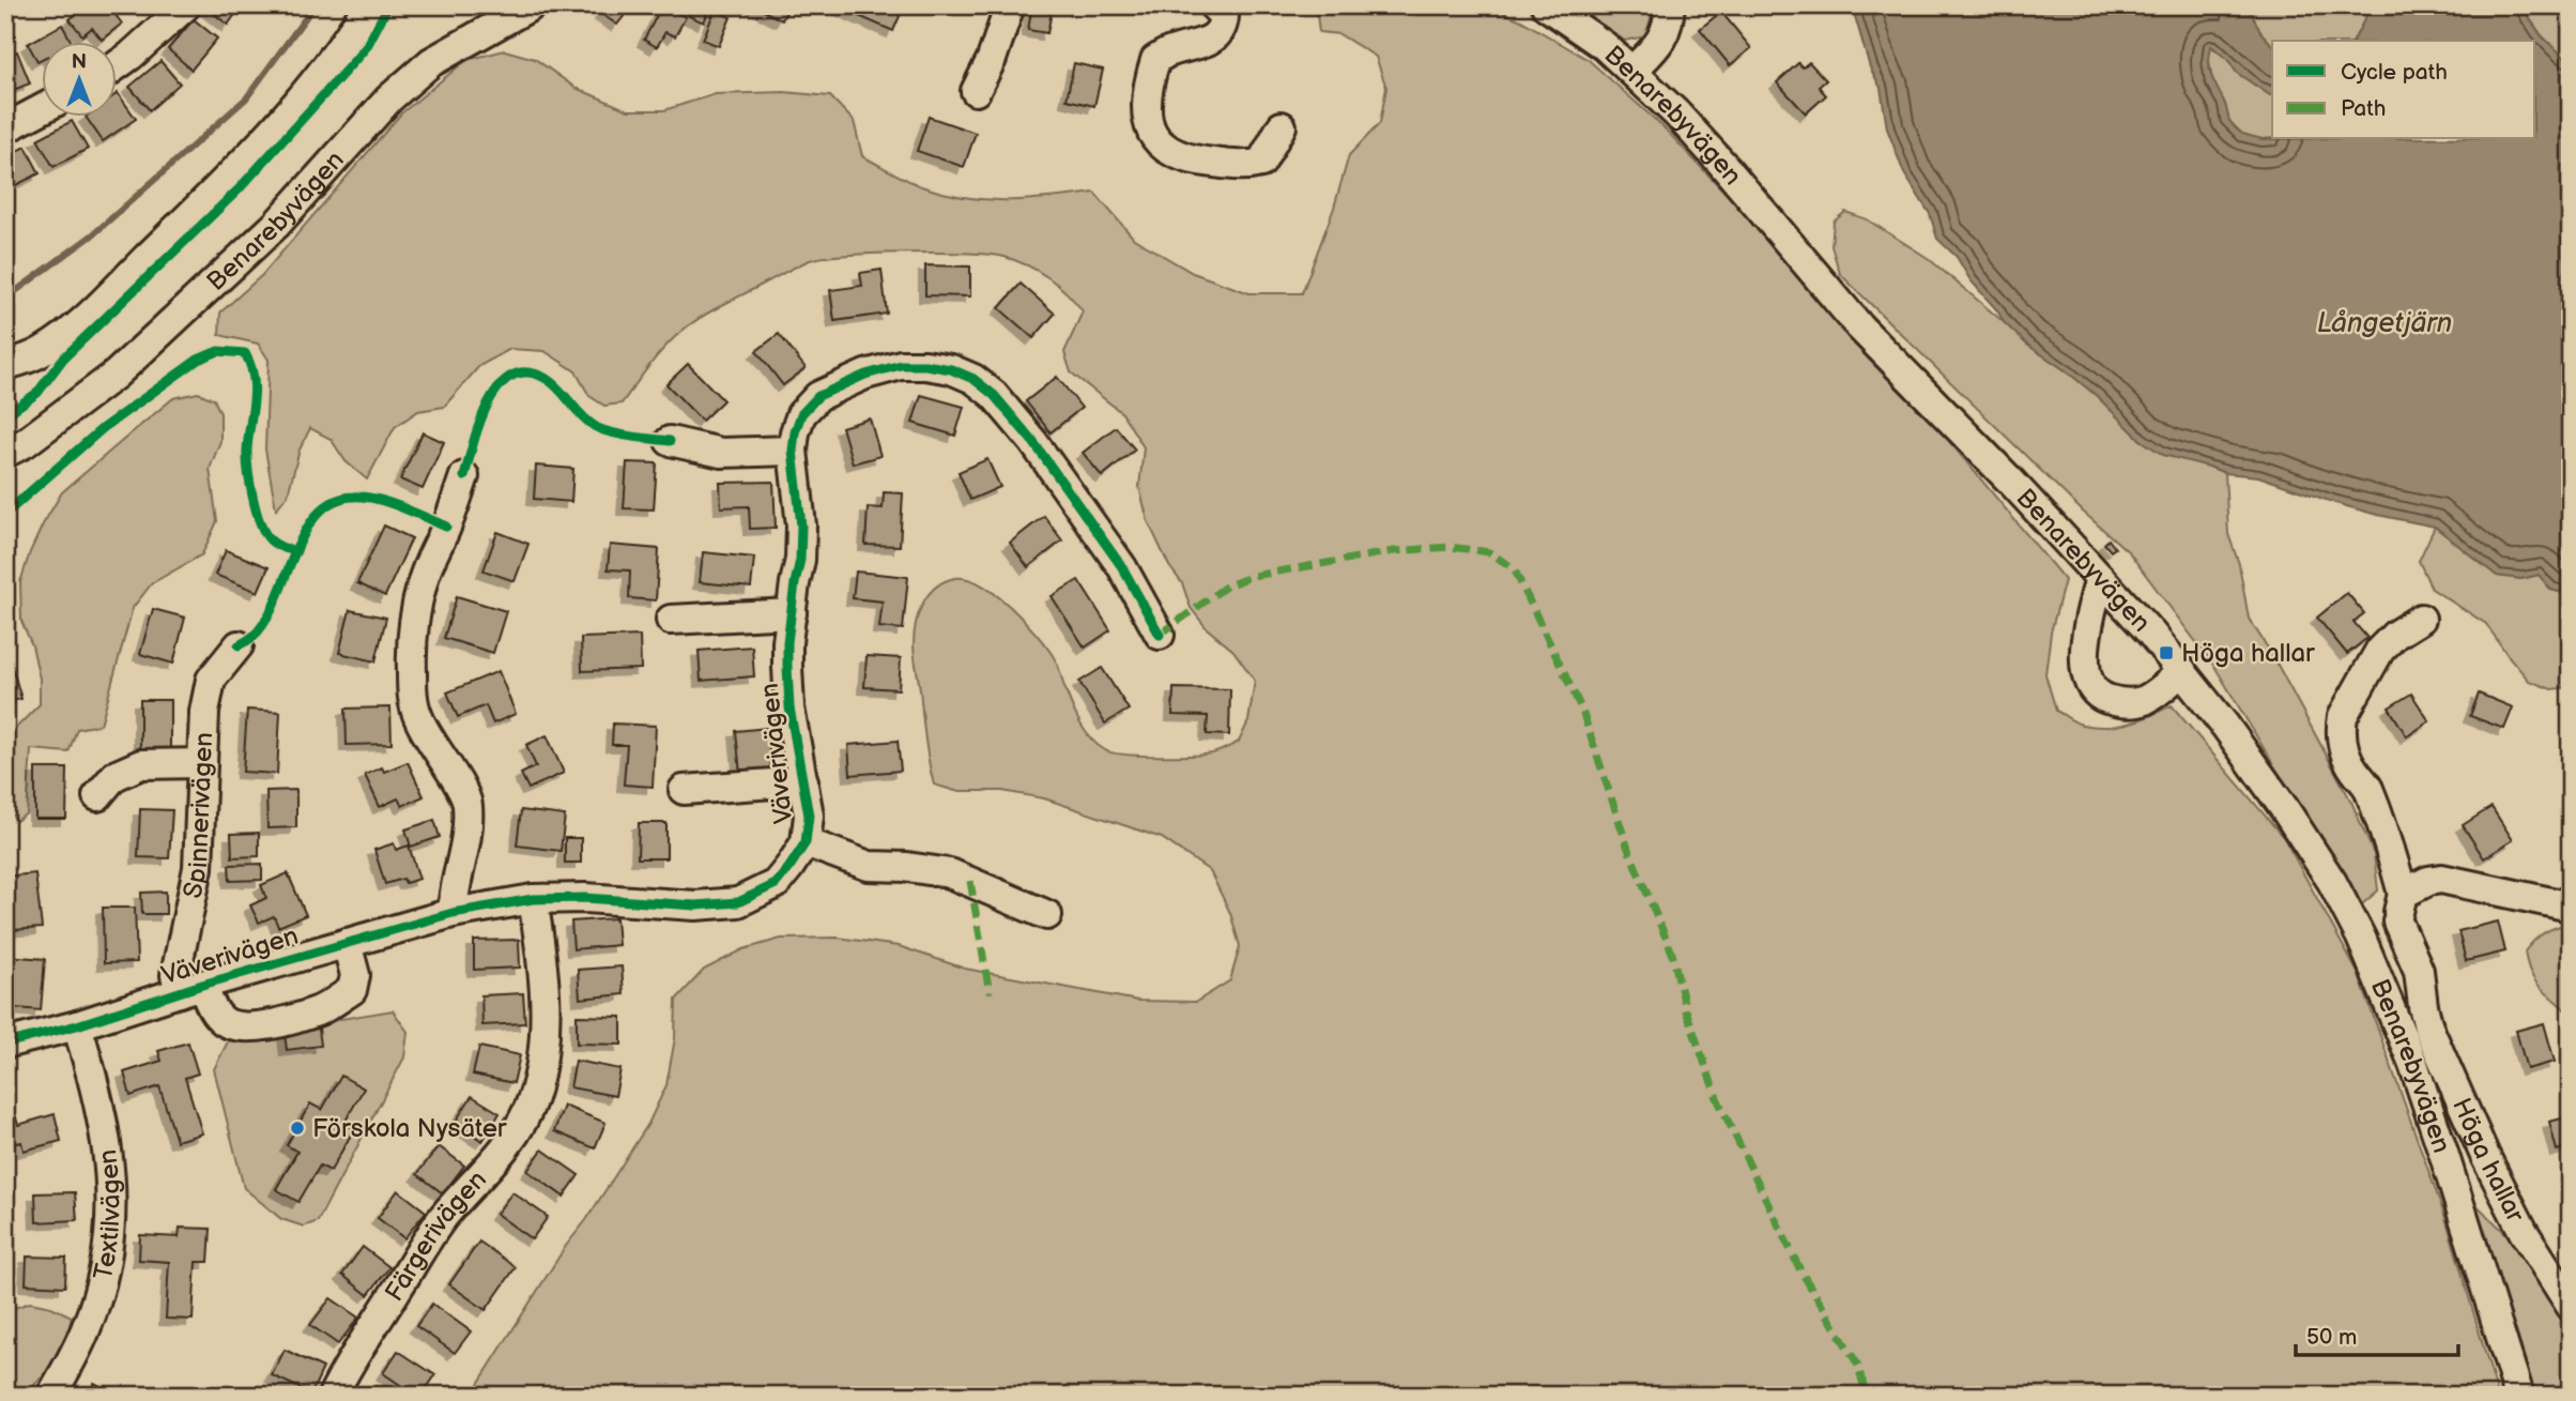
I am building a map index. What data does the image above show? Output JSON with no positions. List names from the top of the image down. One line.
{"streets":{"street":["Benarebyvägen","Väverivägen","Spinnerivägen","Höga hallar","Textilvägen","Färgerivägen"]},"crossings":[["Väverivägen","Spinnerivägen"],["Väverivägen","Textilvägen"],["Väverivägen","Färgerivägen"]],"water":["Långetjärn"],"places":{"transit":["Höga hallar"],"other":["Förskola Nysäter"]},"legend":["Cycle path","Path"],"scale_bar":"50 m","north":"top"}
